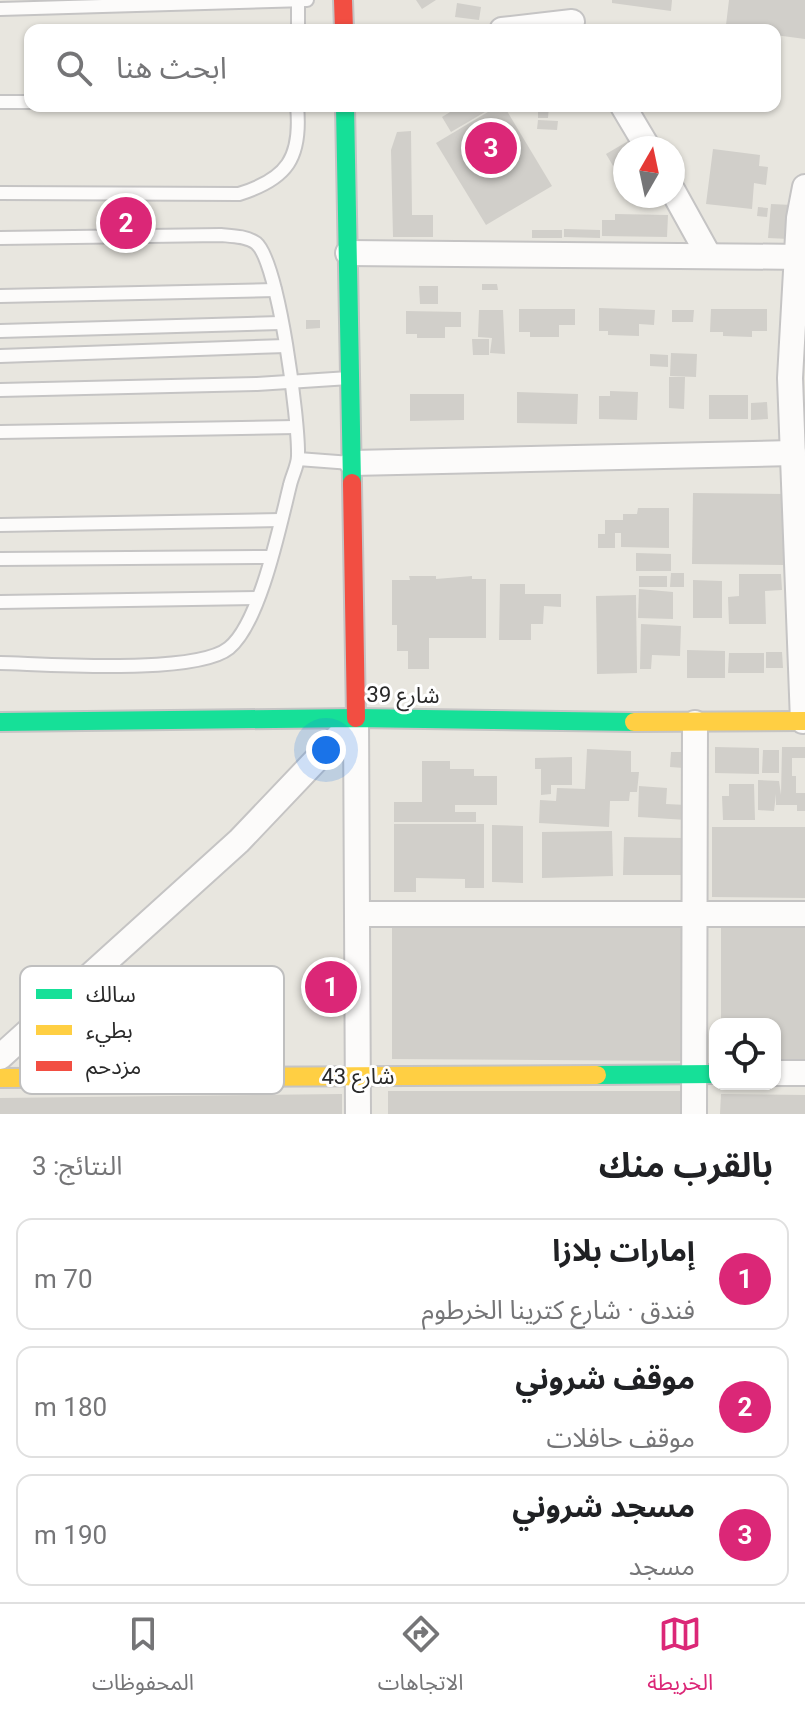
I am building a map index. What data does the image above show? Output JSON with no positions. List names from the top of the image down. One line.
{"streets":{"street":["شارع 39","شارع 43"]},"legend":["سالك","بطيء","مزدحم"],"north":"top","page":{"search":"ابحث هنا","pins":["3","2","1"],"heading":["بالقرب منك","النتائج: 3"],"list":[{"mark":"1","name":"إمارات بلازا","note":"فندق · شارع كترينا الخرطوم","value":"70 m"},{"mark":"2","name":"موقف شروني","note":"موقف حافلات","value":"180 m"},{"mark":"3","name":"مسجد شروني","note":"مسجد","value":"190 m"}],"nav":["الخريطة","الاتجاهات","المحفوظات"]}}
